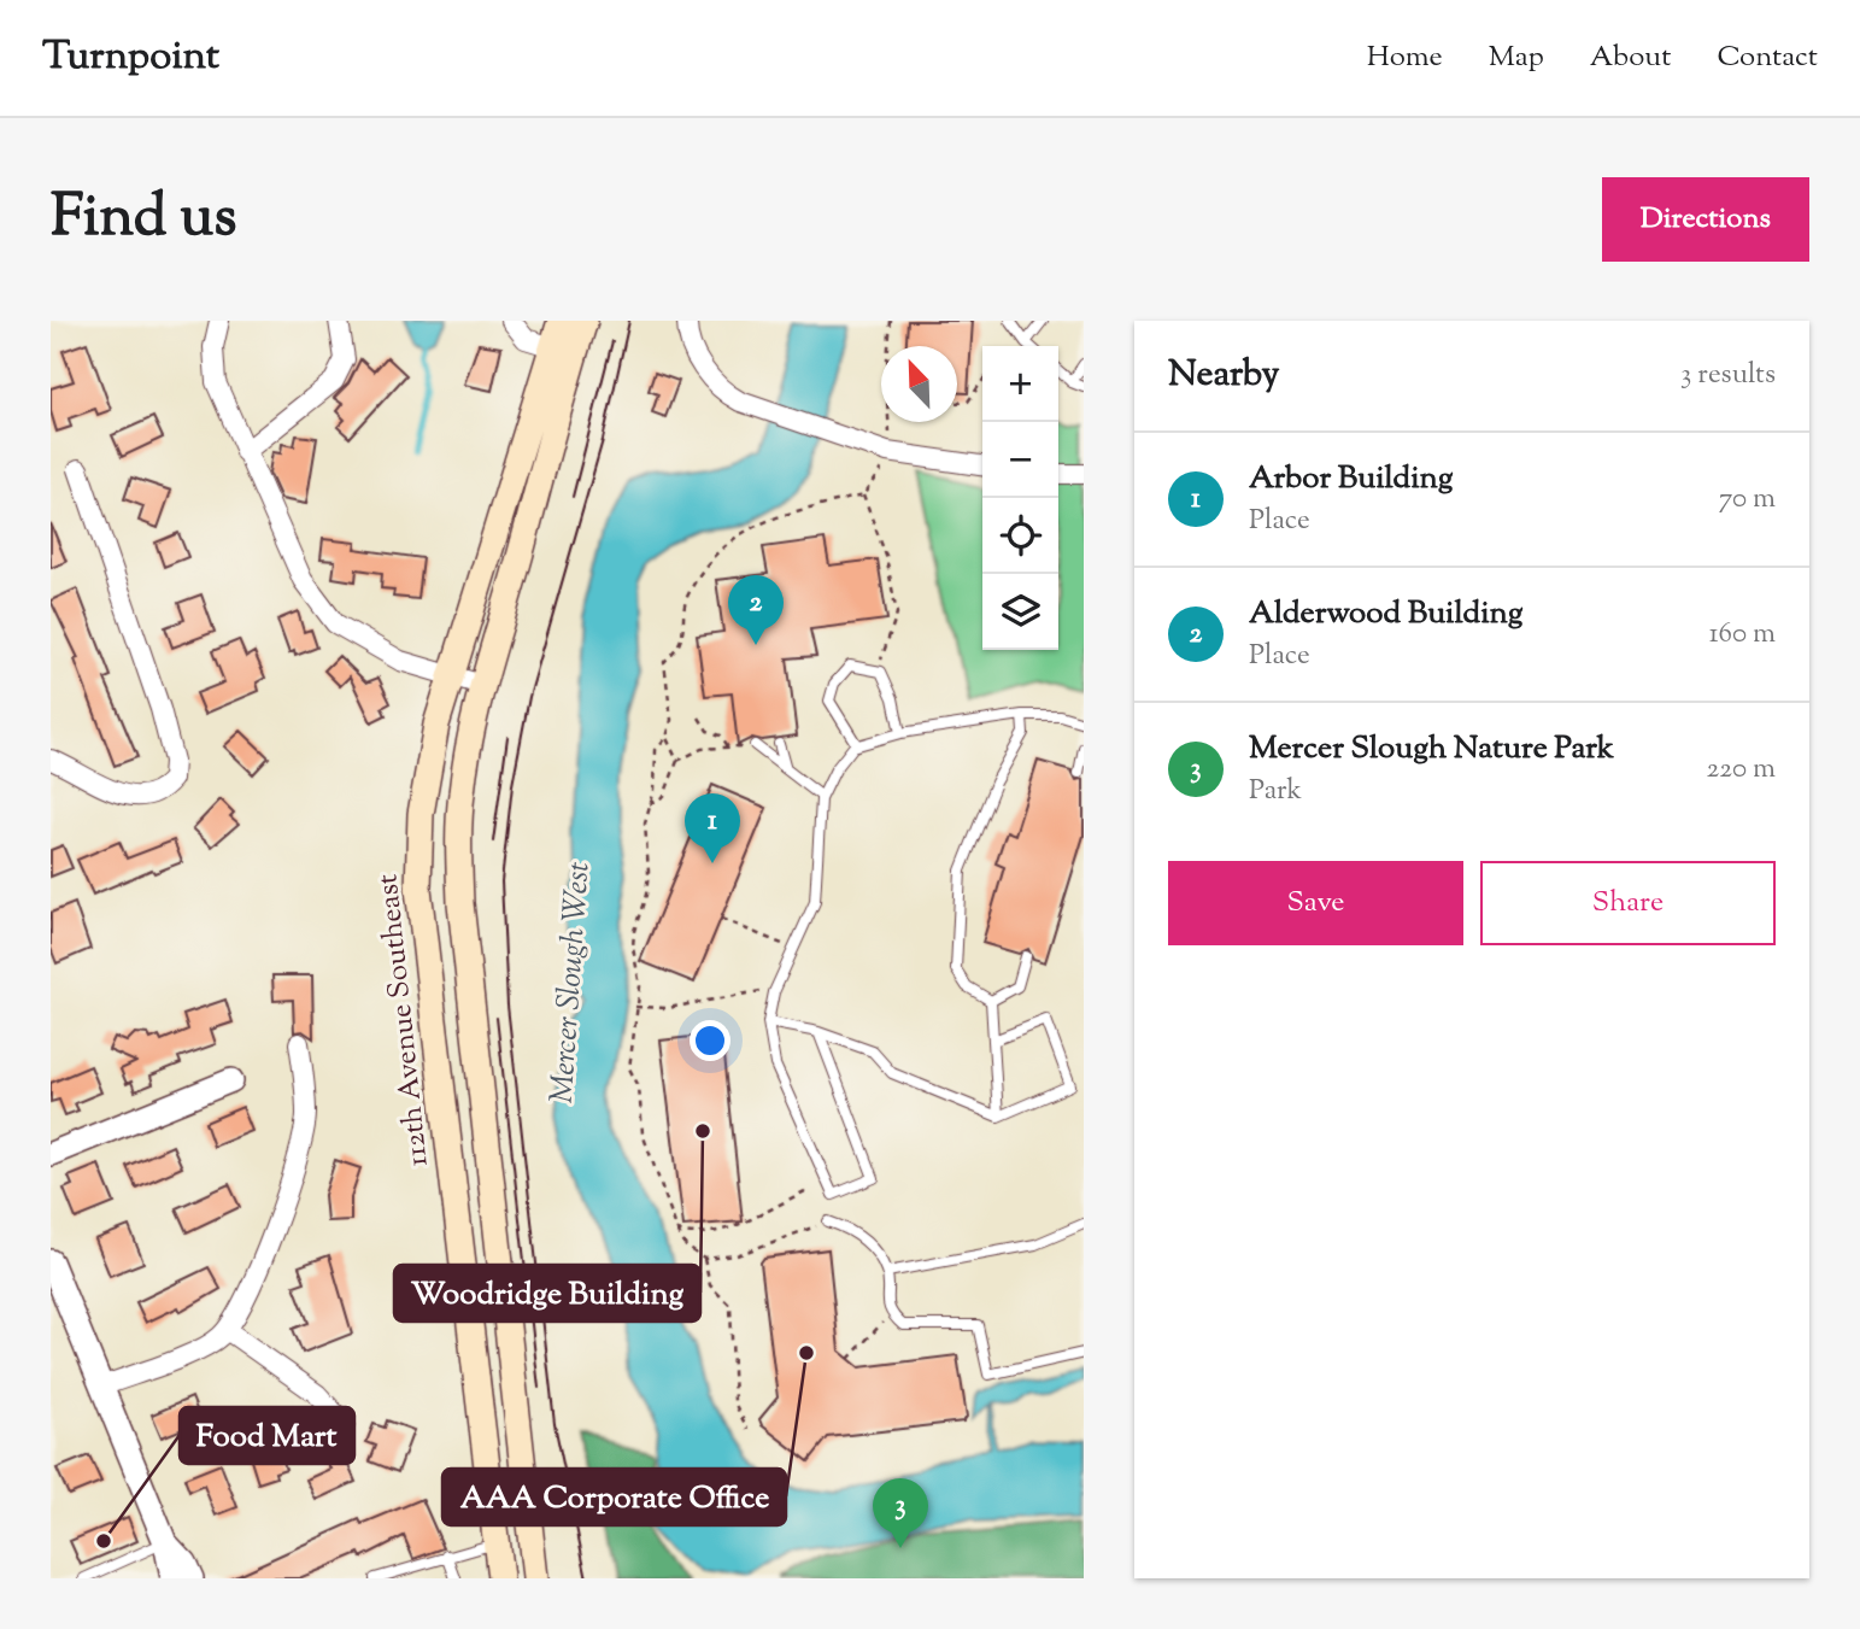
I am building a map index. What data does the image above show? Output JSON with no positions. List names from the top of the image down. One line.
{"streets":{"main road":["112th Avenue Southeast"]},"water":["Mercer Slough West"],"places":["Woodridge Building","AAA Corporate Office","Food Mart"],"north":"top left","page":{"header":"Turnpoint","nav":["Home","Map","About","Contact"],"title":"Find us","buttons":["Directions",["Save","Share"]],"heading":["Nearby","3 results"],"map_buttons":["+","−"],"list":[{"mark":"1","name":"Arbor Building","note":"Place","value":"70 m"},{"mark":"2","name":"Alderwood Building","note":"Place","value":"160 m"},{"mark":"3","name":"Mercer Slough Nature Park","note":"Park","value":"220 m"}],"pins":["2","1","3"]}}
